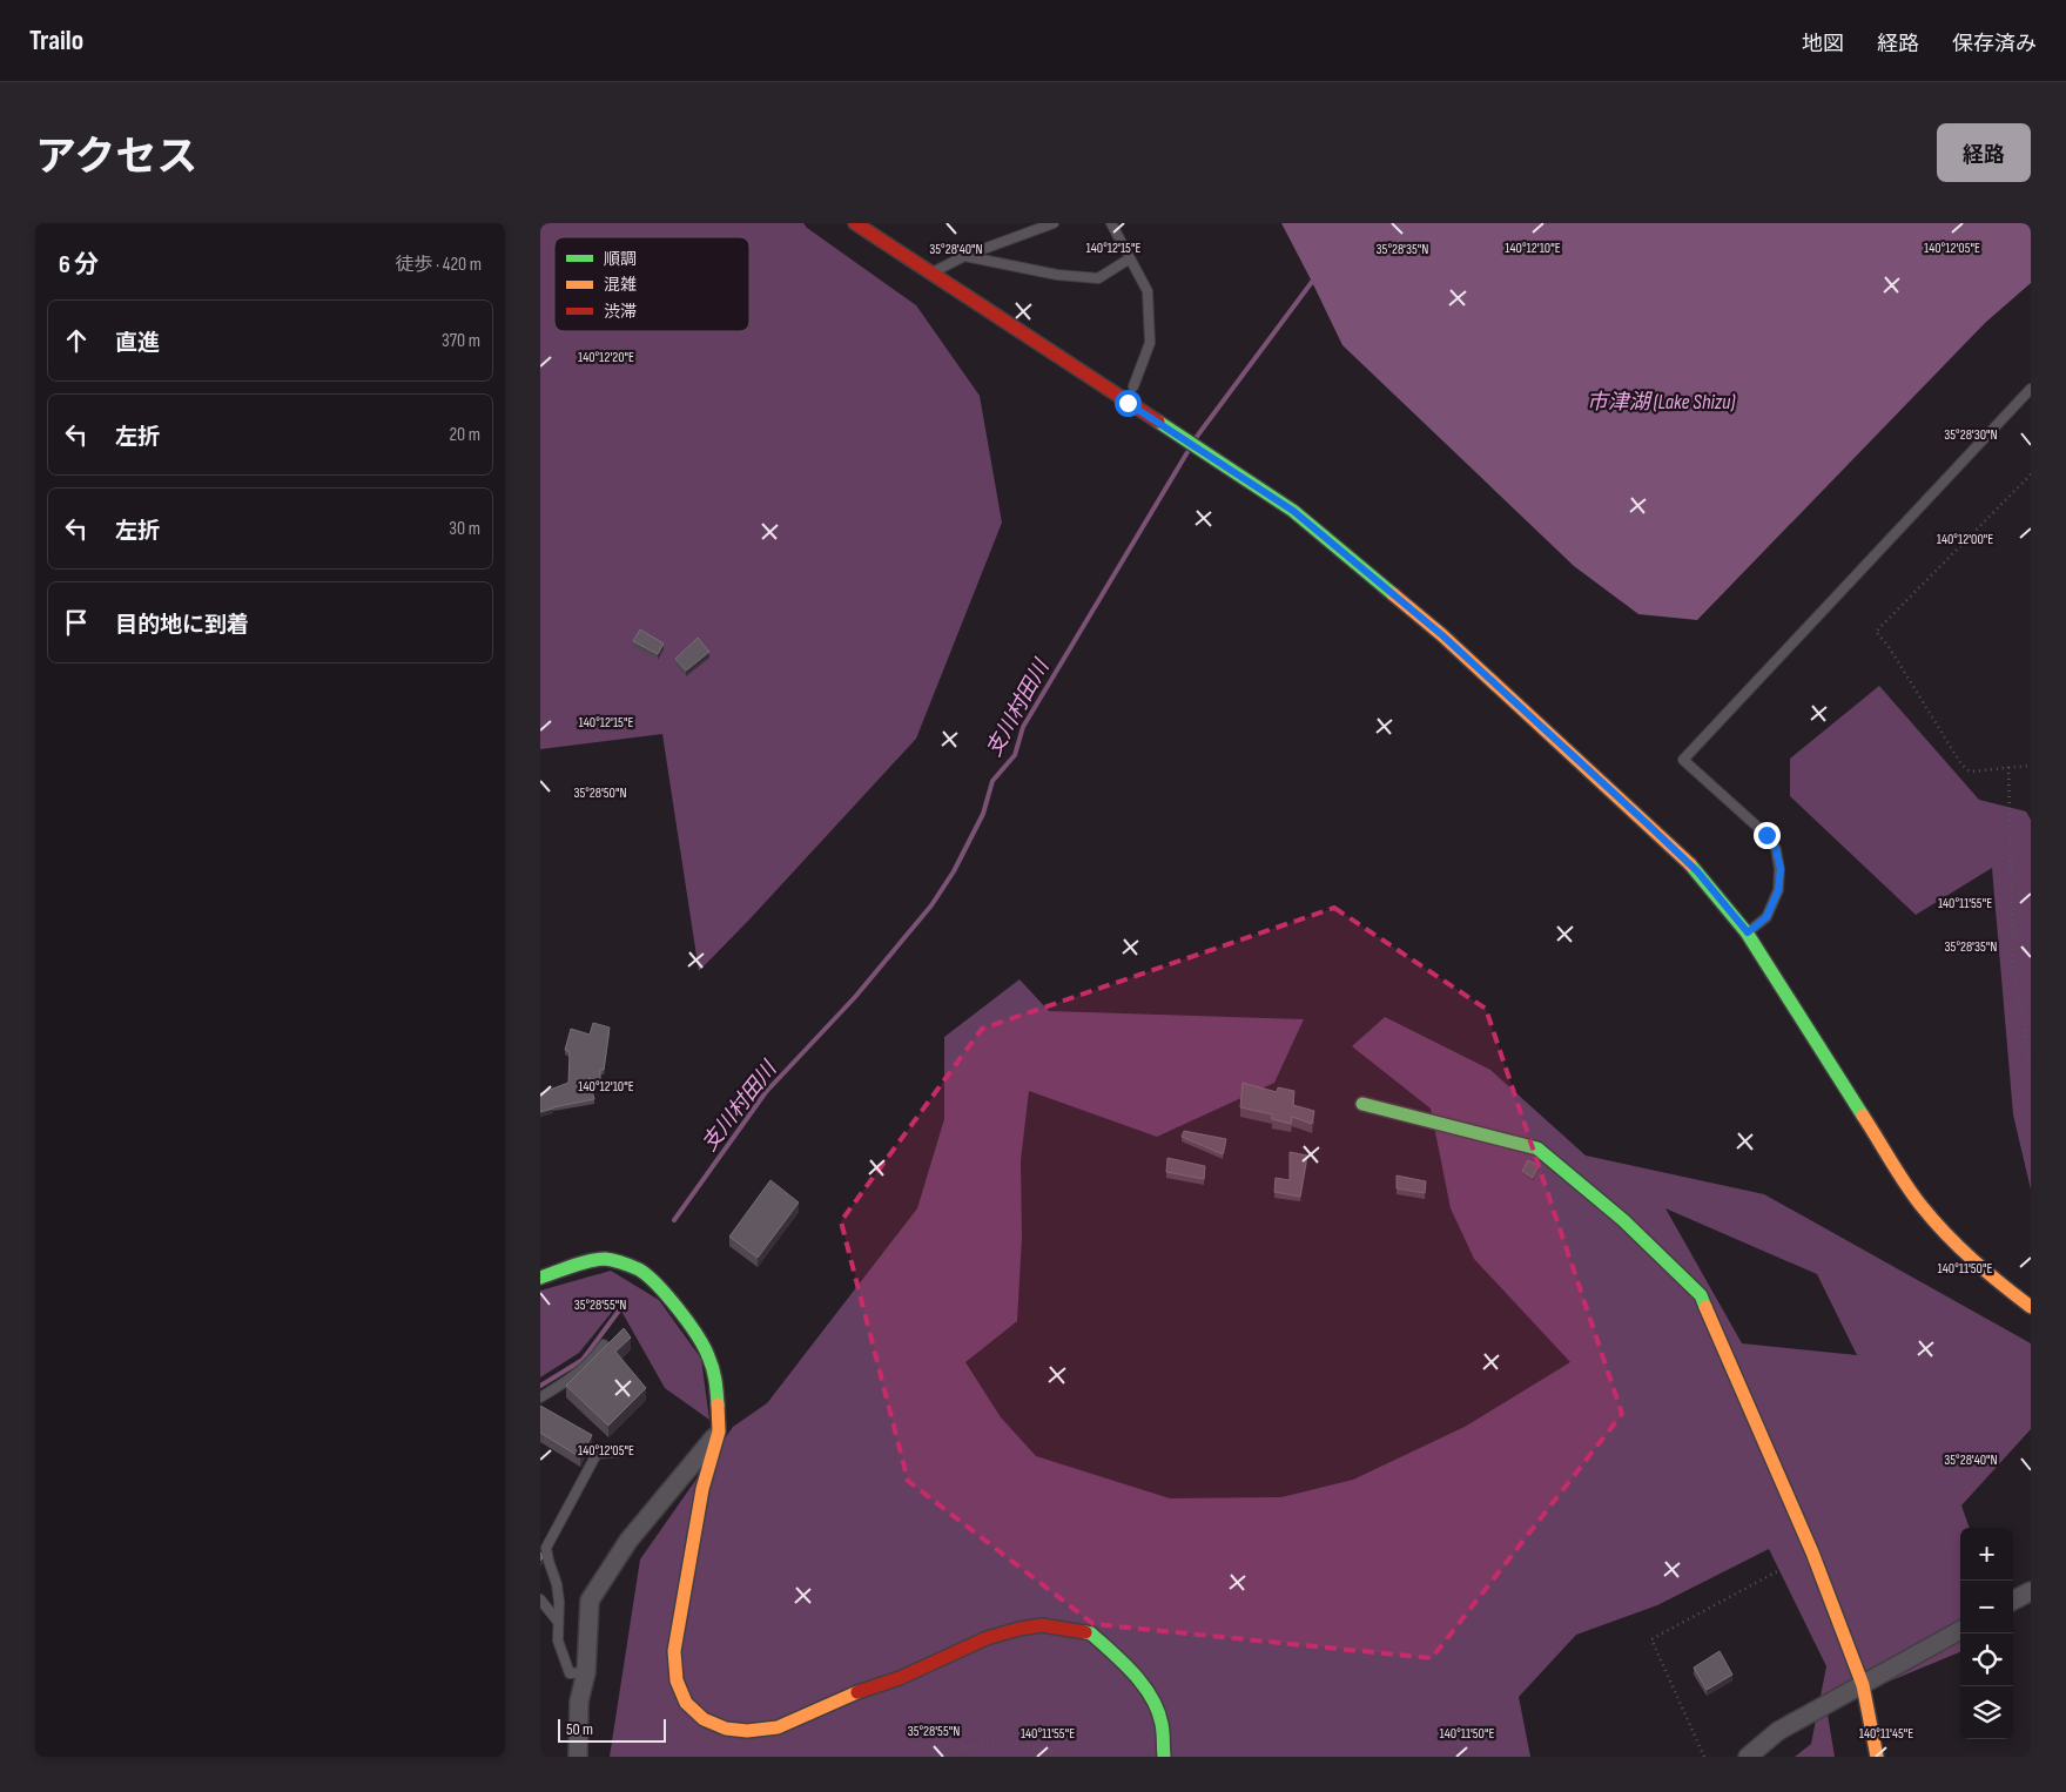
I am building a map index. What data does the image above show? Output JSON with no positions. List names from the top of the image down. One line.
{"water":["市津湖 (Lake Shizu)","支川村田川"],"legend":["順調","混雑","渋滞"],"scale_bar":"50 m","page":{"header":"Trailo","nav":["地図","経路","保存済み"],"title":"アクセス","buttons":"経路","heading":["6 分","徒歩 · 420 m"],"list":[["直進","370 m"],["左折","20 m"],["左折","30 m"],"目的地に到着"],"map_buttons":["+","−"],"scale":"50 m"},"coordinates":["140°12'15\"E","140°12'10\"E","140°12'05\"E","35°28'40\"N","35°28'35\"N","140°12'20\"E","35°28'30\"N","140°12'00\"E","35°28'50\"N","140°11'55\"E","140°11'50\"E","35°28'55\"N","140°11'45\"E"]}
